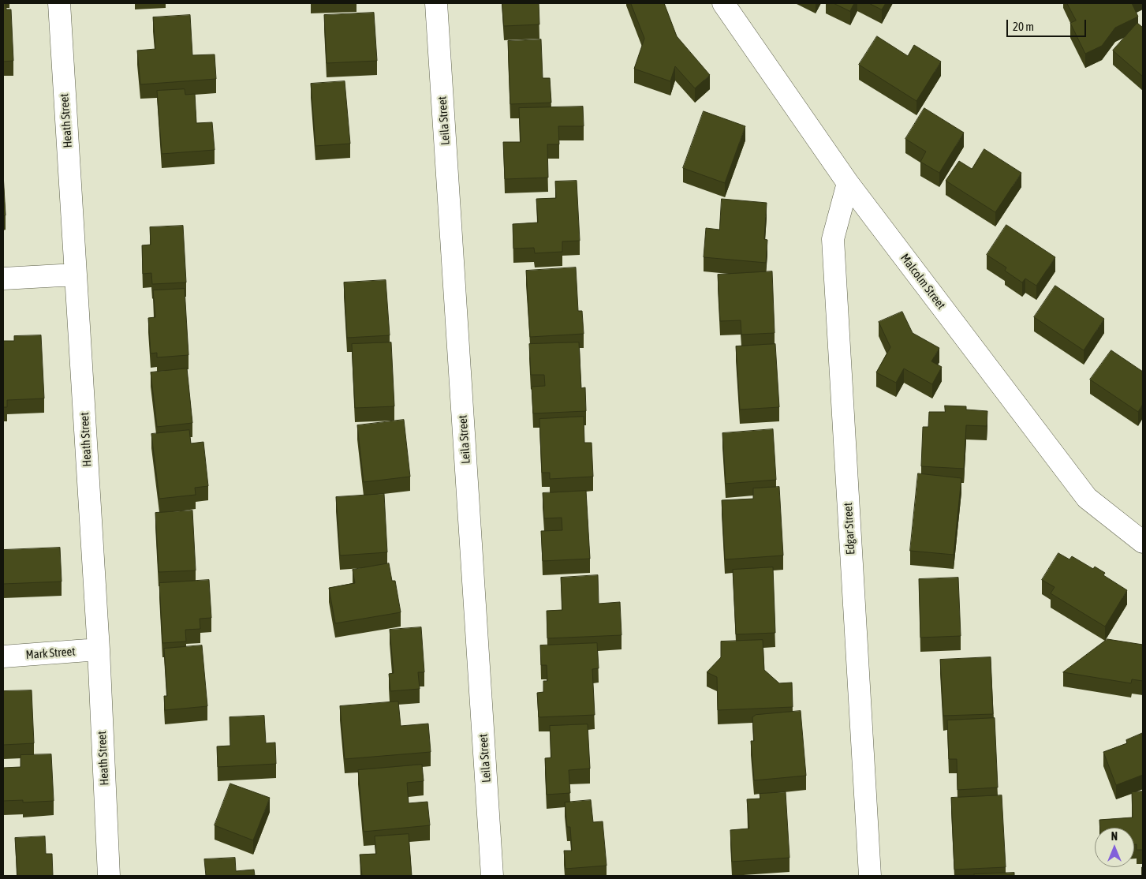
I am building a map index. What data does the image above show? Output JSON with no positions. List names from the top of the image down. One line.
{"streets":{"street":["Heath Street","Leila Street","Malcolm Street","Edgar Street","Mark Street"]},"crossings":[["Heath Street","Mark Street"],["Malcolm Street","Edgar Street"]],"scale_bar":"20 m","north":"top"}
